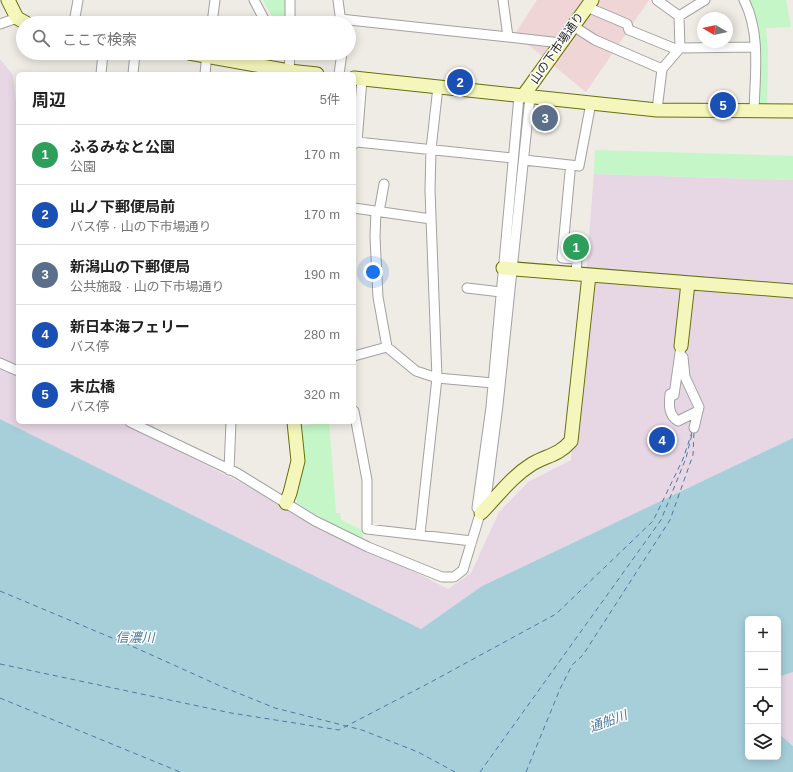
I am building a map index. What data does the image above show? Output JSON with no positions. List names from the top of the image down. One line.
{"streets":{"street":["山の下市場通り"]},"water":["信濃川","通船川"],"north":"left","page":{"search":"ここで検索","pins":["2","5","3","1","4"],"heading":["周辺","5件"],"list":[{"mark":"1","name":"ふるみなと公園","note":"公園","value":"170 m"},{"mark":"2","name":"山ノ下郵便局前","note":"バス停 · 山の下市場通り","value":"170 m"},{"mark":"3","name":"新潟山の下郵便局","note":"公共施設 · 山の下市場通り","value":"190 m"},{"mark":"4","name":"新日本海フェリー","note":"バス停","value":"280 m"},{"mark":"5","name":"末広橋","note":"バス停","value":"320 m"}],"map_buttons":["+","−"]}}
